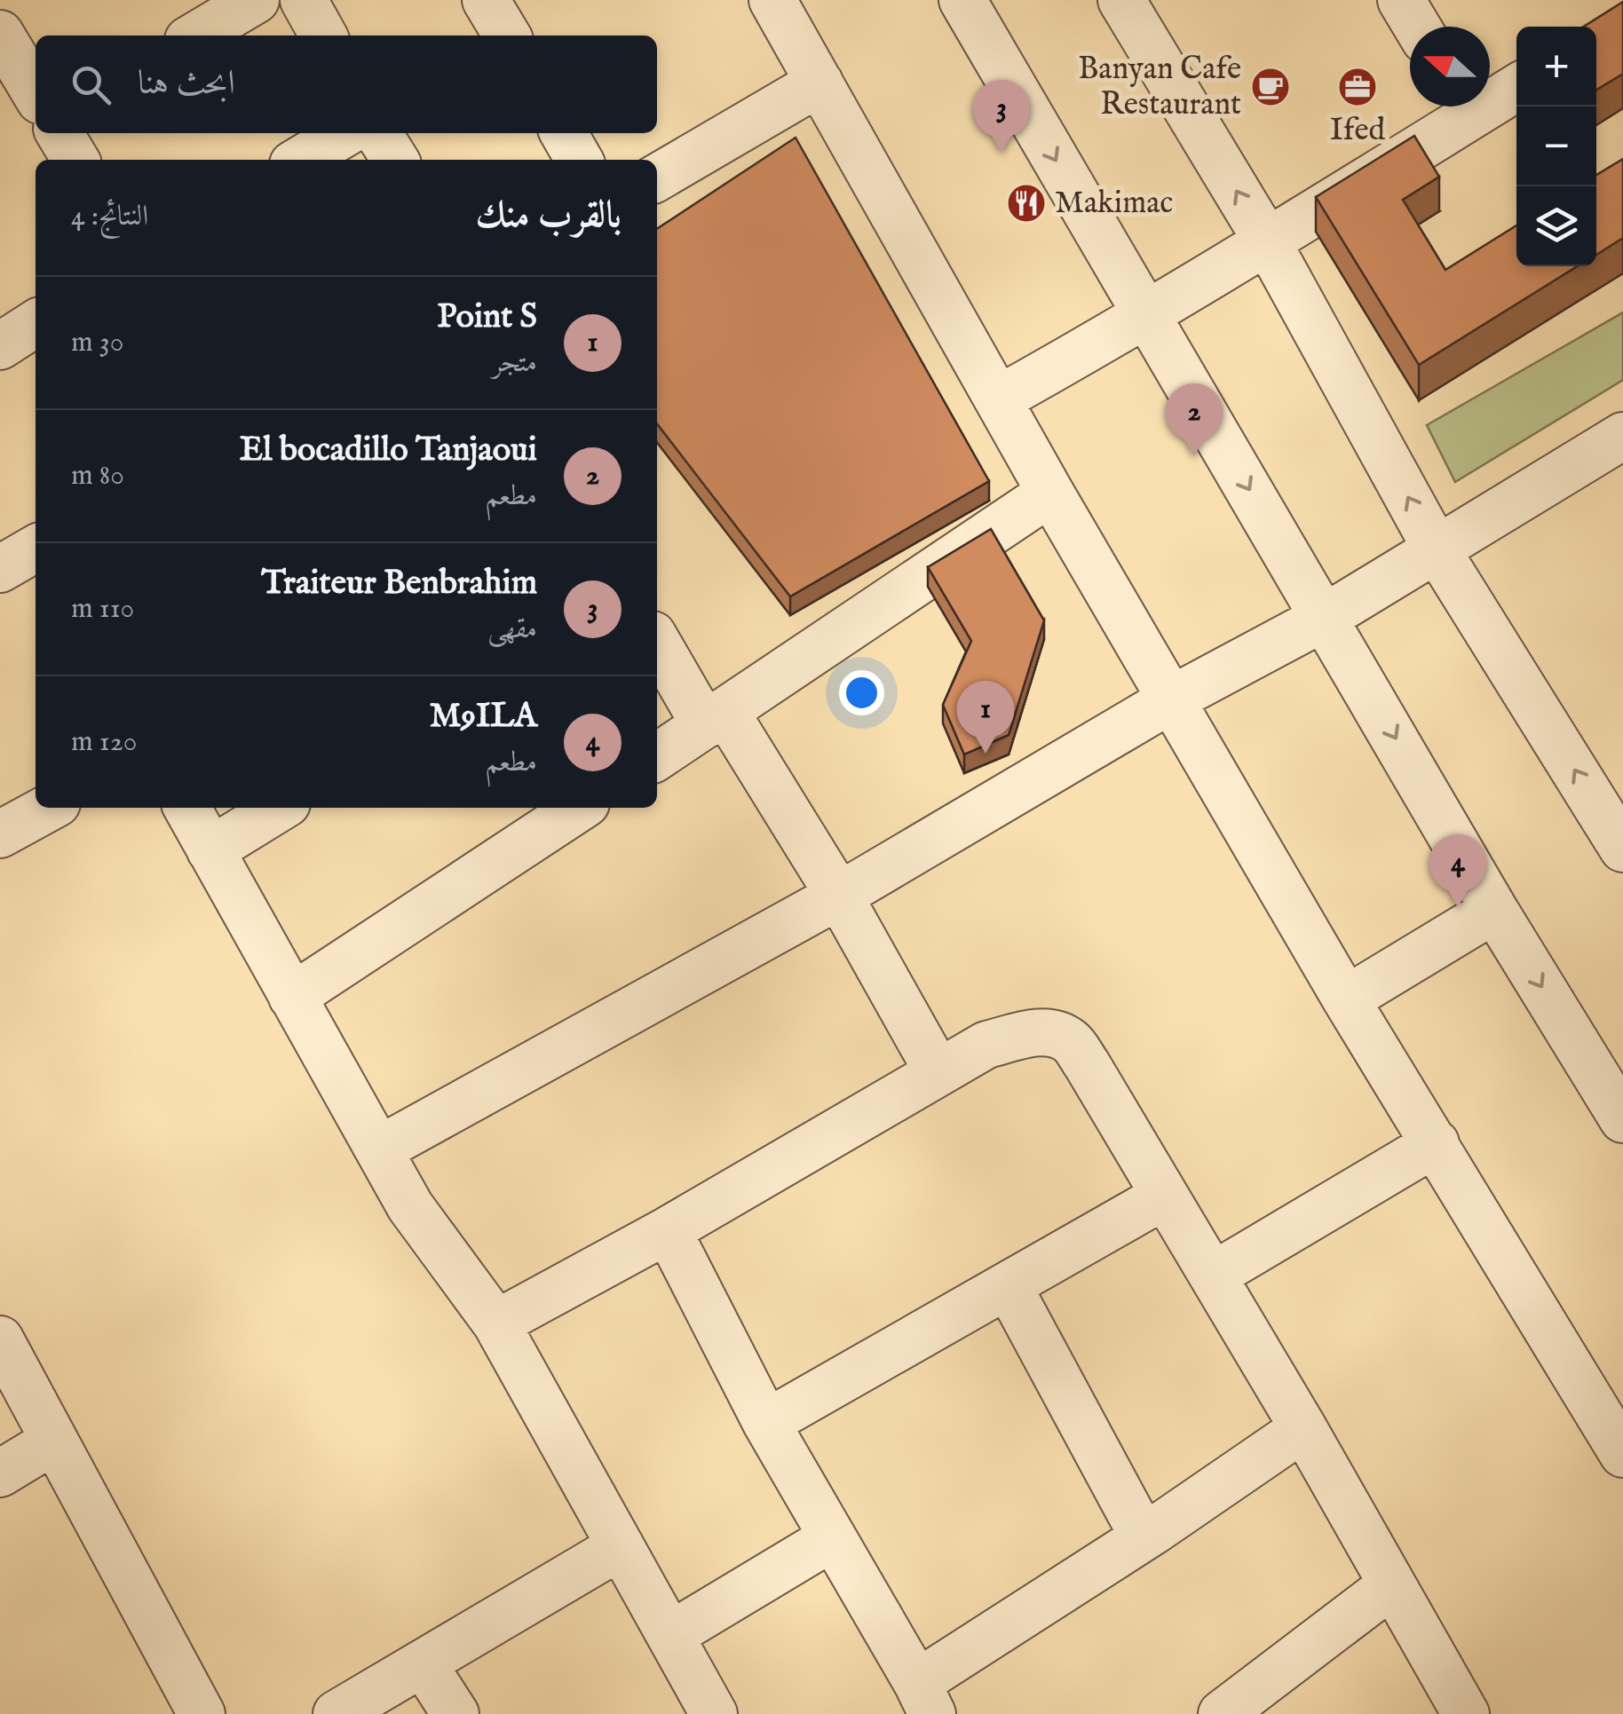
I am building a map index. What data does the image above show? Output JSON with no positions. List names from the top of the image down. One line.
{"places":{"cafe":["Banyan Cafe Restaurant"],"office":["Ifed"],"restaurant":["Makimac"]},"north":"left","page":{"map_buttons":["+","−"],"search":"ابحث هنا","pins":["3","2","1","4"],"heading":["بالقرب منك","النتائج: 4"],"list":[{"mark":"1","name":"Point S","note":"متجر","value":"30 m"},{"mark":"2","name":"El bocadillo Tanjaoui","note":"مطعم","value":"80 m"},{"mark":"3","name":"Traiteur Benbrahim","note":"مقهى","value":"110 m"},{"mark":"4","name":"M9ILA","note":"مطعم","value":"120 m"}]}}
